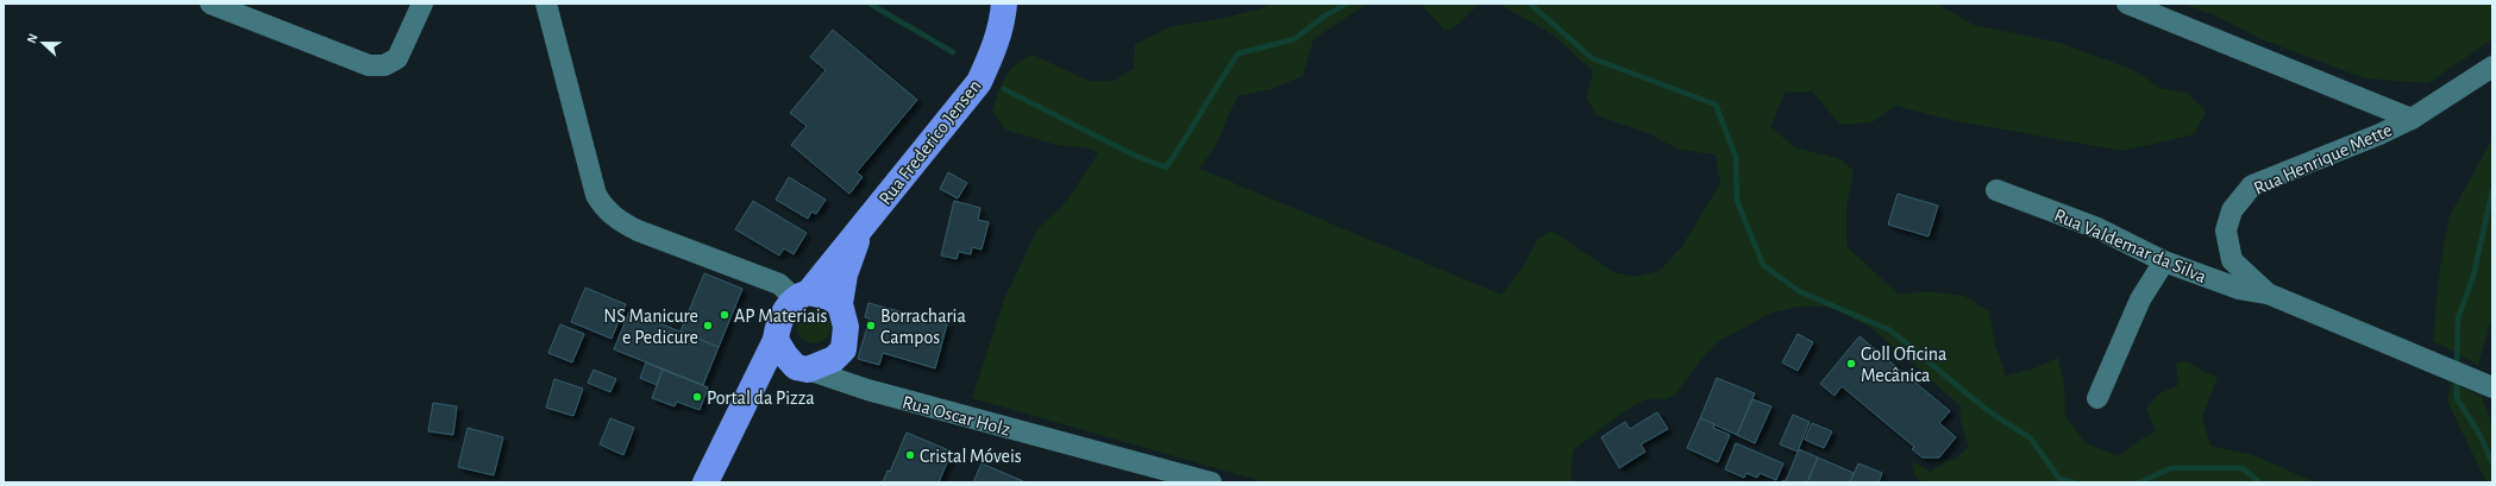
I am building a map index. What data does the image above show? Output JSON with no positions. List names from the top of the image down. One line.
{"streets":{"main road":["Rua Frederico Jensen"],"street":["Rua Henrique Mette","Rua Valdemar da Silva","Rua Oscar Holz"]},"crossings":[["Rua Frederico Jensen","Rua Oscar Holz"],["Rua Henrique Mette","Rua Valdemar da Silva"]],"places":["AP Materiais","NS Manicure e Pedicure","Borracharia Campos","Goll Oficina Mecânica","Portal da Pizza","Cristal Móveis"],"north":"left"}
